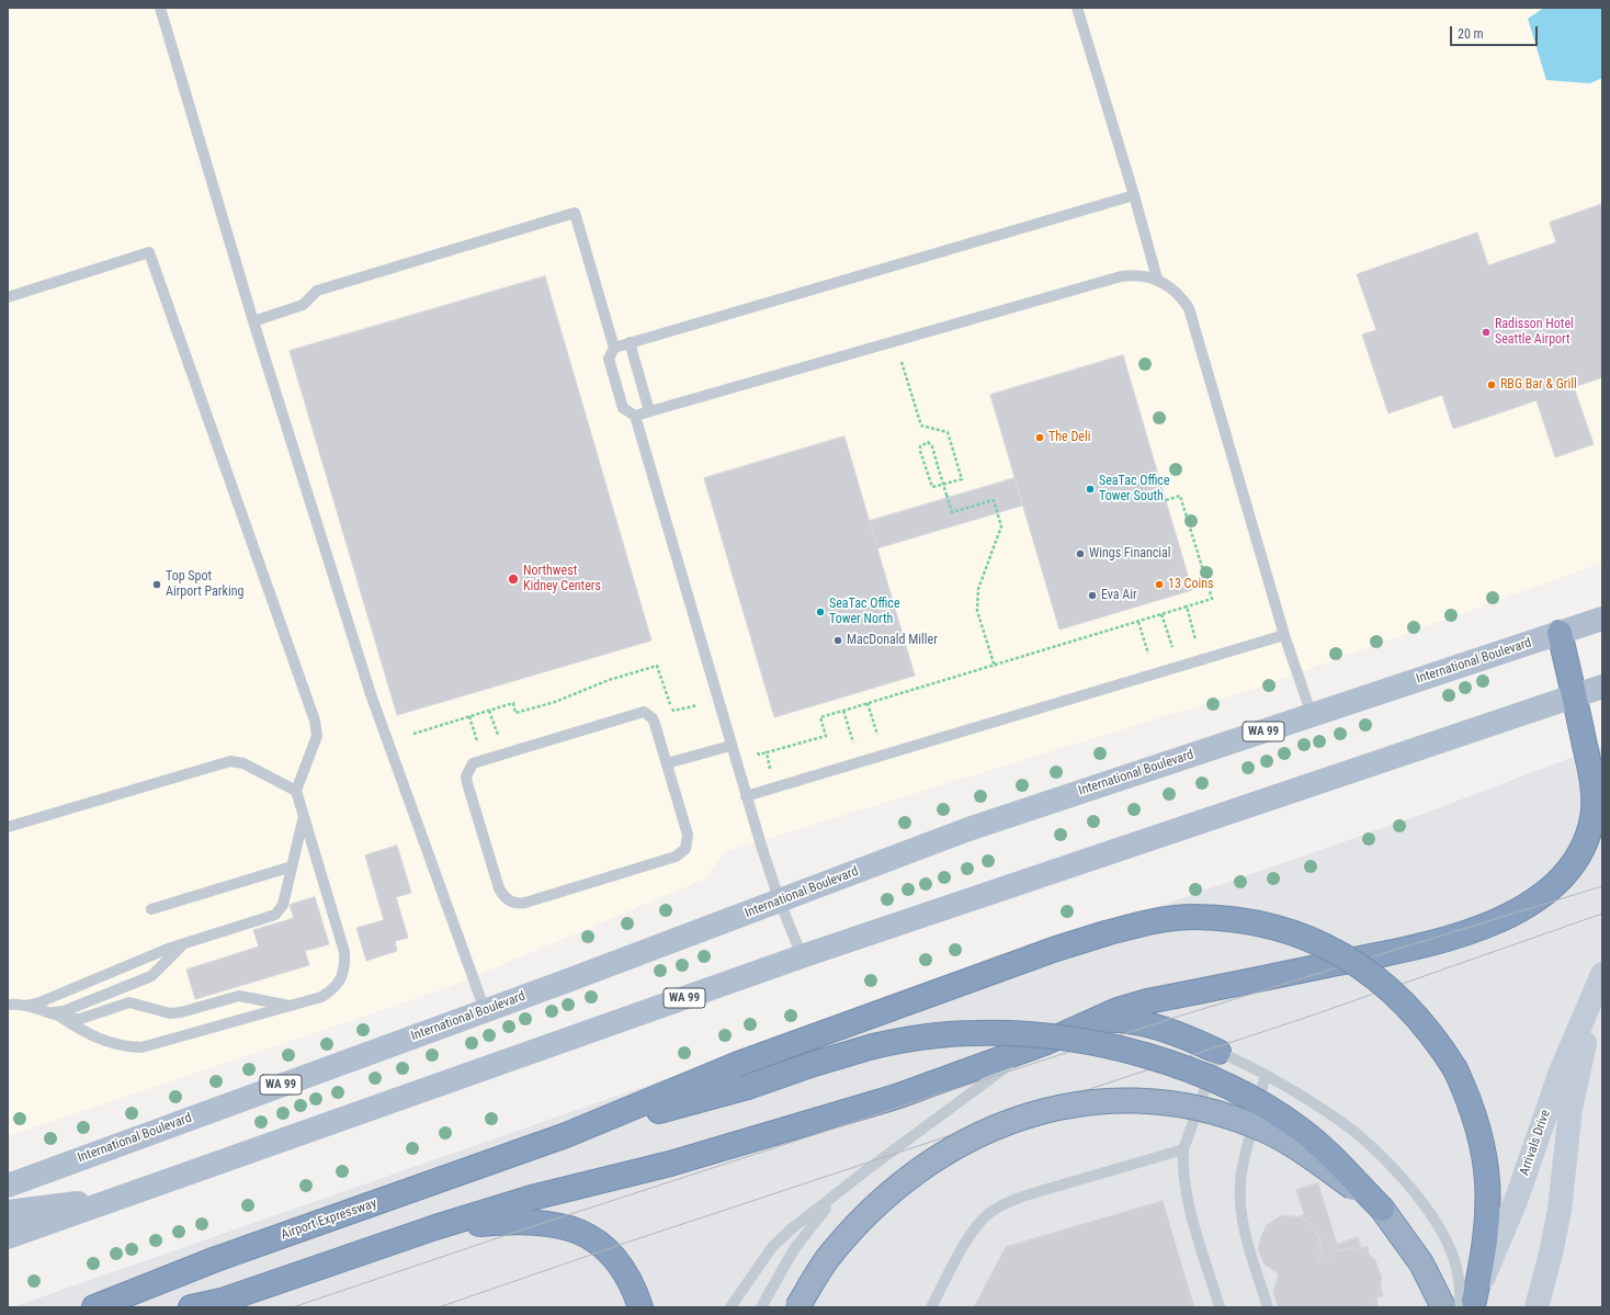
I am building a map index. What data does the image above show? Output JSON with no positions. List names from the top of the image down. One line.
{"streets":{"highway":["Airport Expressway"],"main road":["International Boulevard","WA 99","Arrivals Drive"]},"places":["Radisson Hotel Seattle Airport","RBG Bar & Grill","The Deli","SeaTac Office Tower South","Wings Financial","Northwest Kidney Centers","Top Spot Airport Parking","13 Coins","Eva Air","SeaTac Office Tower North","MacDonald Miller"],"scale_bar":"20 m"}
